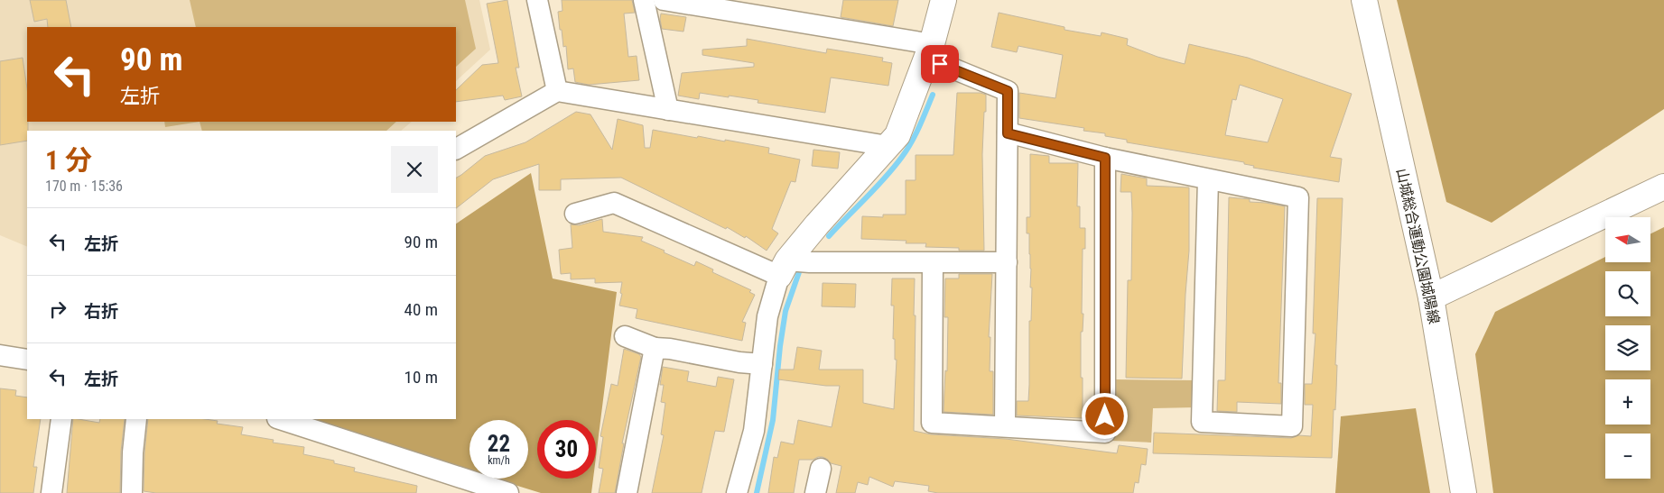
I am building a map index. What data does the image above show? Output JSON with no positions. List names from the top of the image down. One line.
{"streets":{"street":["山城総合運動公園城陽線"]},"north":"left","page":{"turn":["90 m","左折"],"heading":["1 分","170 m · 15:36"],"list":[{"name":"左折","value":"90 m"},{"name":"右折","value":"40 m"},{"name":"左折","value":"10 m"}],"map_buttons":["+","−"],"speed":"22 km/h","limit":"30"}}
